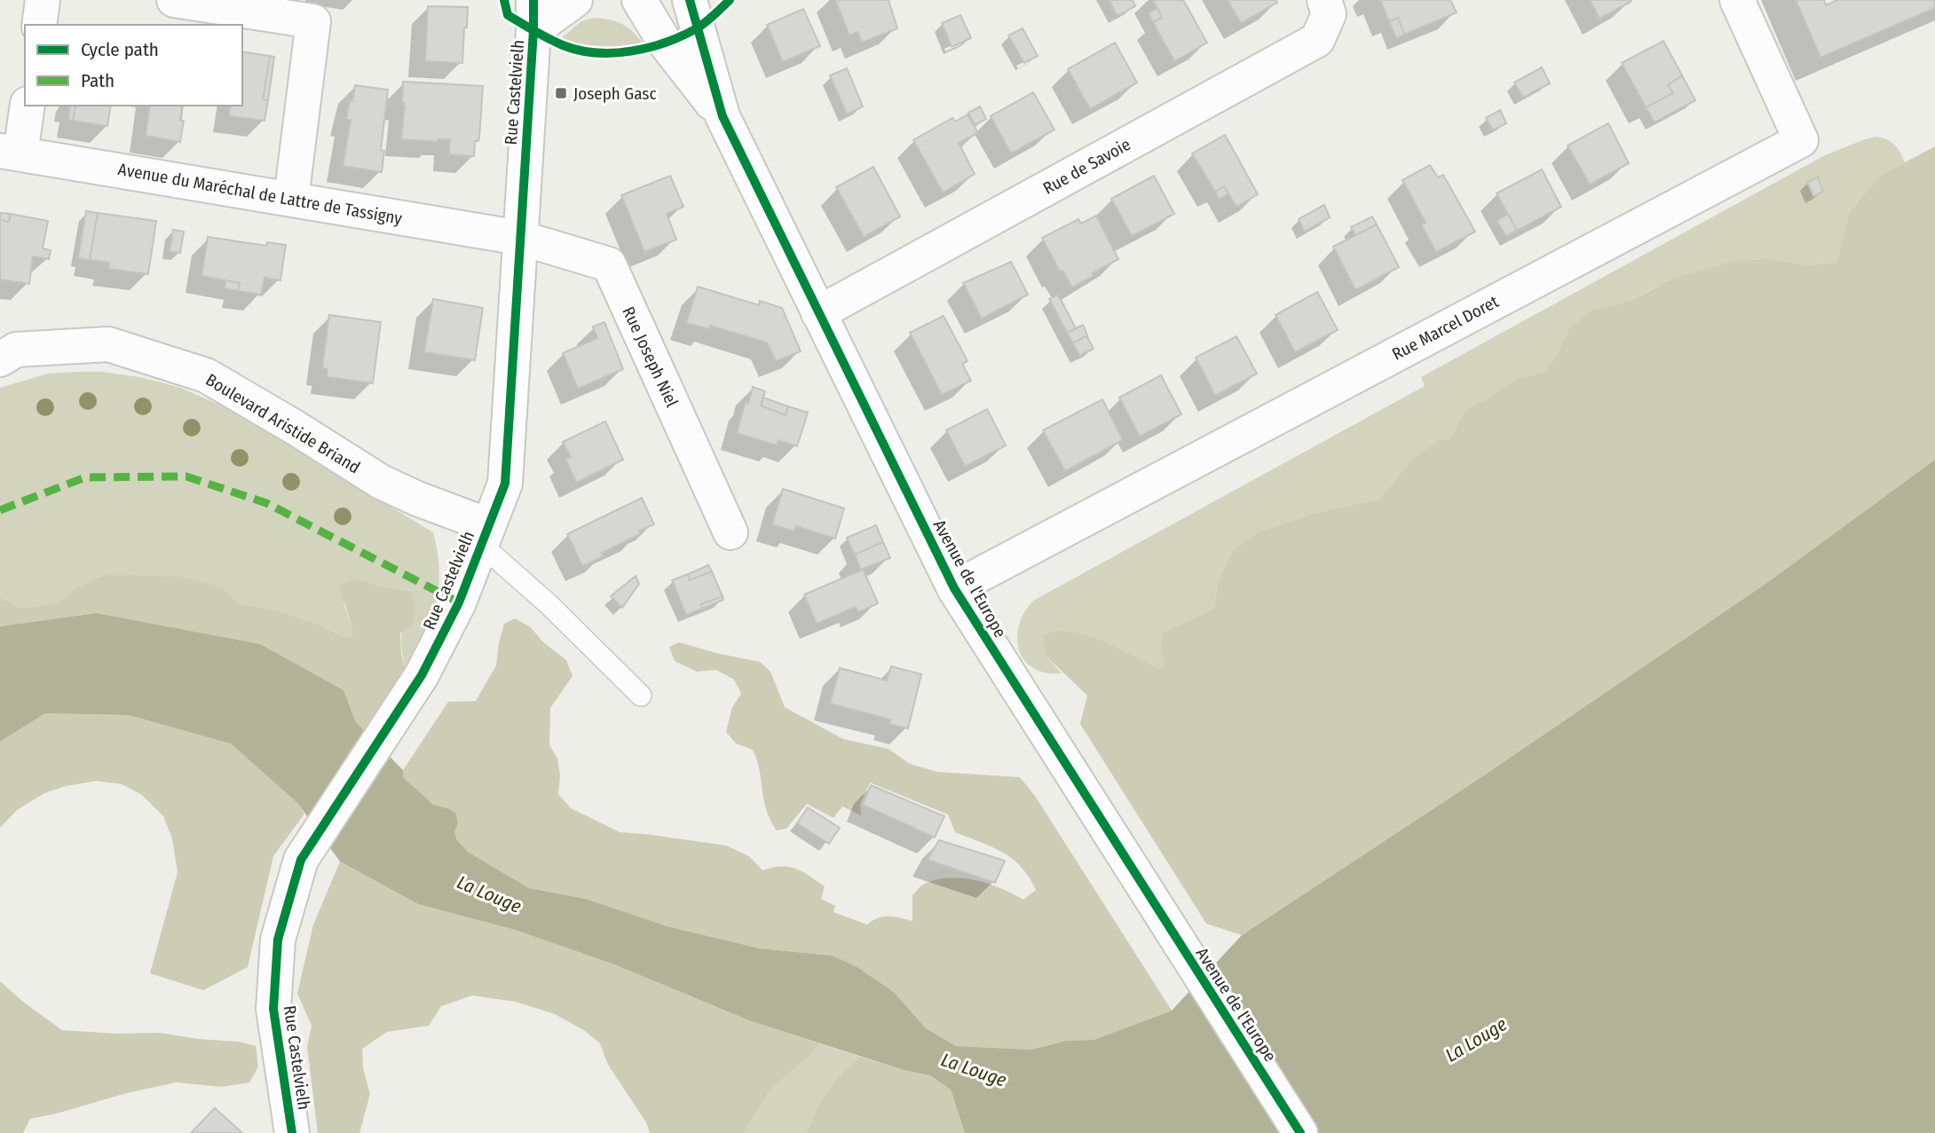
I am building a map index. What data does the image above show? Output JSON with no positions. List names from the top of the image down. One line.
{"streets":{"street":["Rue Castelvielh","Rue de Savoie","Avenue du Maréchal de Lattre de Tassigny","Rue Marcel Doret","Rue Joseph Niel","Boulevard Aristide Briand","Avenue de l'Europe"]},"crossings":[["Rue Castelvielh","Avenue du Maréchal de Lattre de Tassigny"],["Rue Castelvielh","Rue Joseph Niel"],["Rue Castelvielh","Boulevard Aristide Briand"],["Rue de Savoie","Avenue de l'Europe"],["Avenue du Maréchal de Lattre de Tassigny","Rue Joseph Niel"],["Rue Marcel Doret","Avenue de l'Europe"]],"water":["La Louge"],"places":{"transit":["Joseph Gasc"]},"legend":["Cycle path","Path"]}
